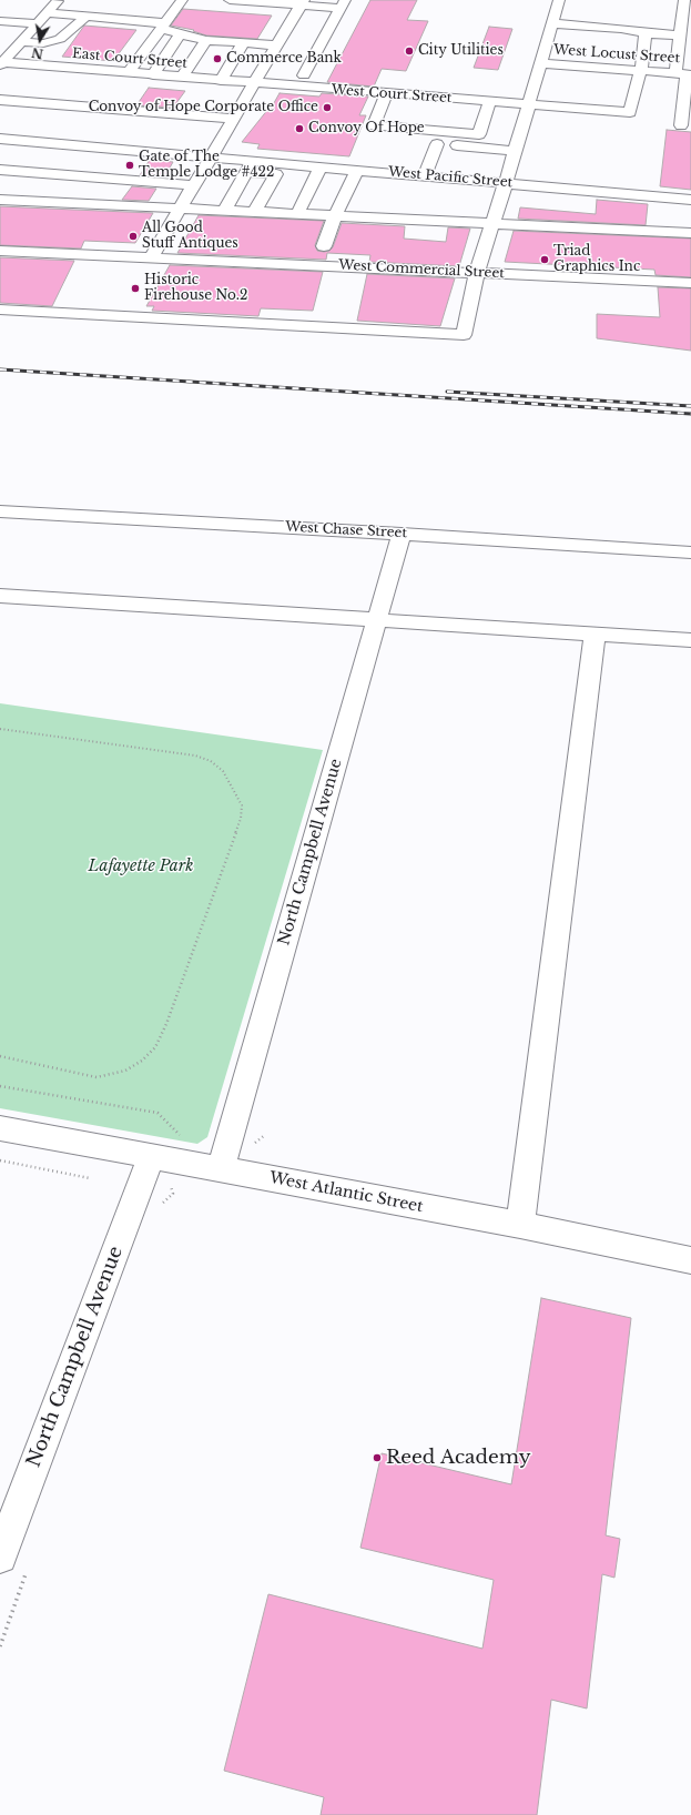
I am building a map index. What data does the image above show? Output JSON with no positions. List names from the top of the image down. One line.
{"streets":{"street":["West Locust Street","East Court Street","West Court Street","West Pacific Street","West Commercial Street","West Chase Street","North Campbell Avenue","West Atlantic Street"]},"crossings":[["West Locust Street","West Court Street"],["East Court Street","West Court Street"],["West Chase Street","North Campbell Avenue"],["North Campbell Avenue","West Atlantic Street"]],"parks":["Lafayette Park"],"places":["City Utilities","Commerce Bank","Convoy of Hope Corporate Office","Convoy Of Hope","Gate of The Temple Lodge #422","All Good Stuff Antiques","Triad Graphics Inc","Historic Firehouse No.2","Reed Academy"],"north":"bottom"}
